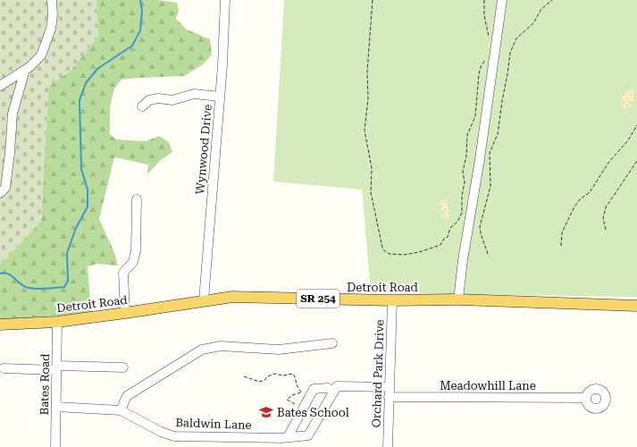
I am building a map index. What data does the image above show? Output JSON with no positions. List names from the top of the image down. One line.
{"streets":{"main road":["Detroit Road","SR 254"],"street":["Wynwood Drive","Orchard Park Drive","Bates Road","Meadowhill Lane","Baldwin Lane"]},"crossings":[["Wynwood Drive","Detroit Road"],["Detroit Road","Orchard Park Drive"],["Detroit Road","Bates Road"],["Orchard Park Drive","Meadowhill Lane"],["Bates Road","Baldwin Lane"]],"places":{"school or university":["Bates School"]}}
